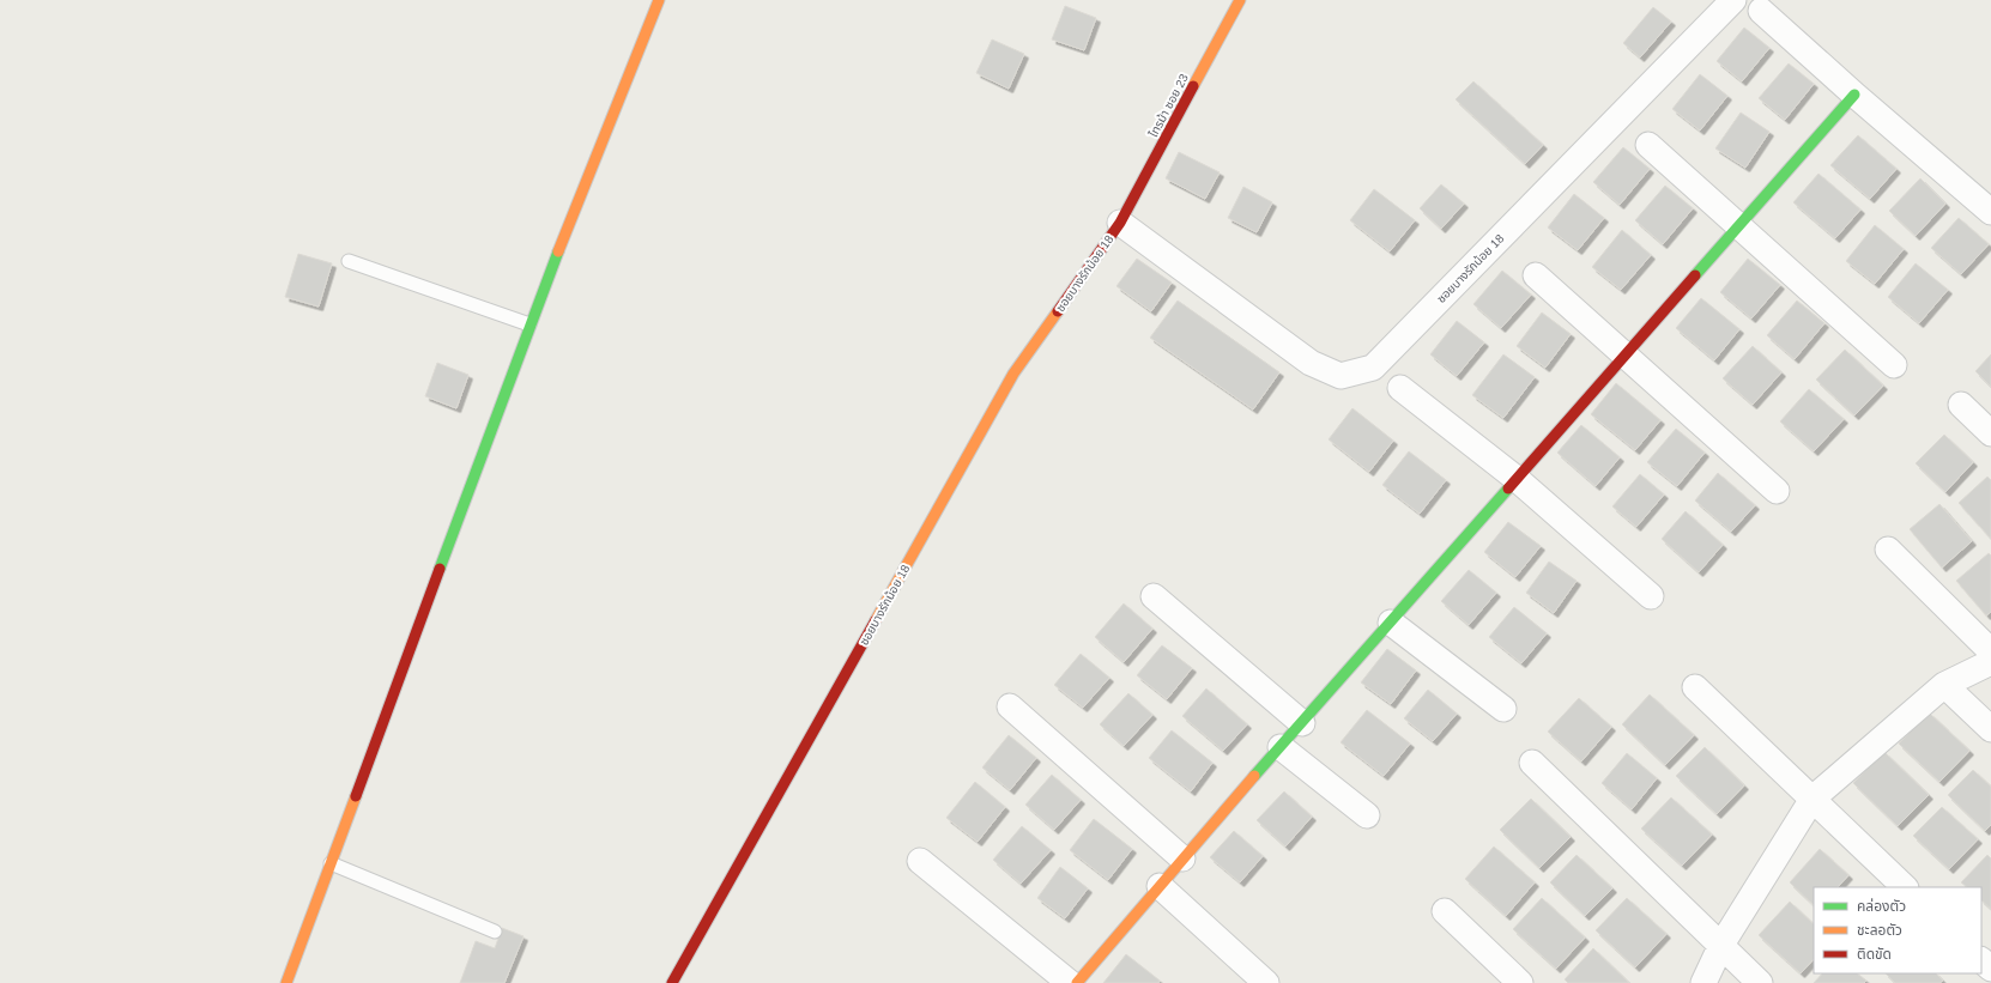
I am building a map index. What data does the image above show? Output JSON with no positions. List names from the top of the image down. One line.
{"streets":{"street":["ไทรม้า ซอย 23","ซอยบางรักน้อย 18"]},"crossings":[["ไทรม้า ซอย 23","ซอยบางรักน้อย 18"]],"legend":["คล่องตัว","ชะลอตัว","ติดขัด"]}
